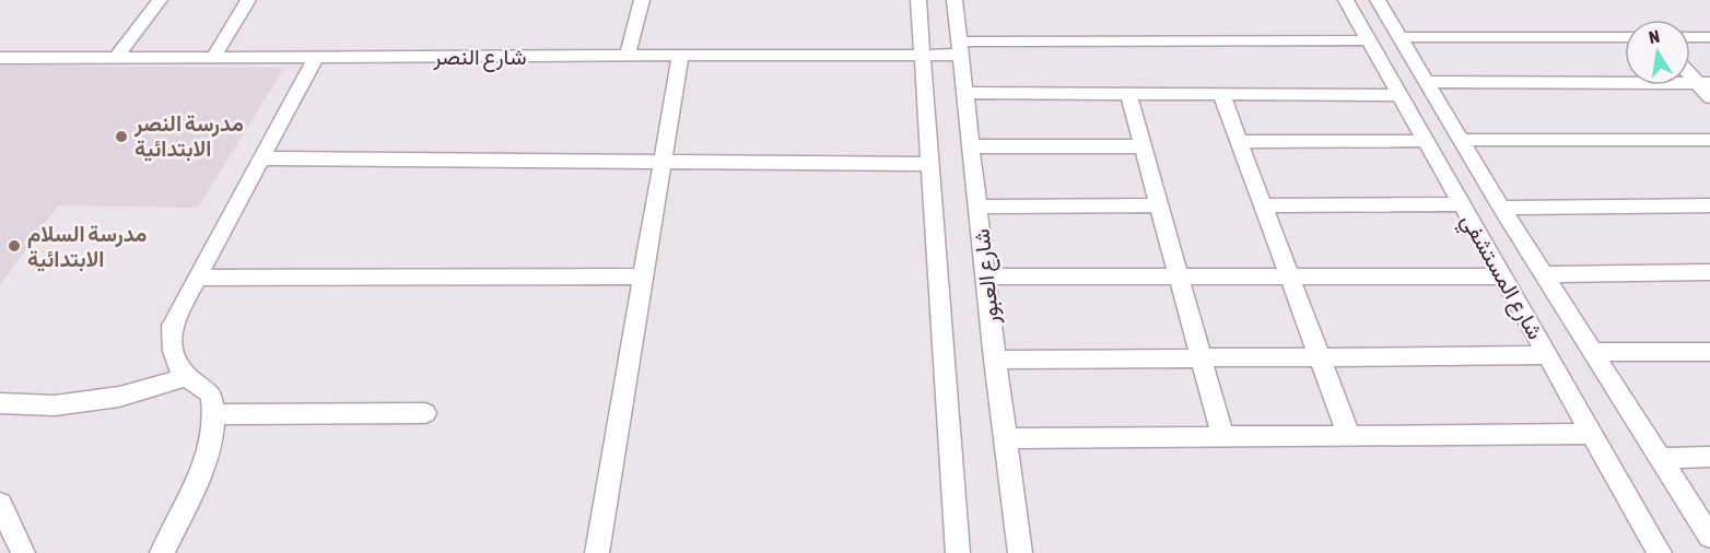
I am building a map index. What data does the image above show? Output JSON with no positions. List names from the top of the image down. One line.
{"streets":{"street":["شارع النصر","شارع العبور","شارع المستشفي"]},"crossings":[["شارع النصر","شارع العبور"],["شارع النصر","شارع المستشفي"]],"places":["مدرسة النصر الابتدائية","مدرسة السلام الابتدائية"],"north":"top"}
